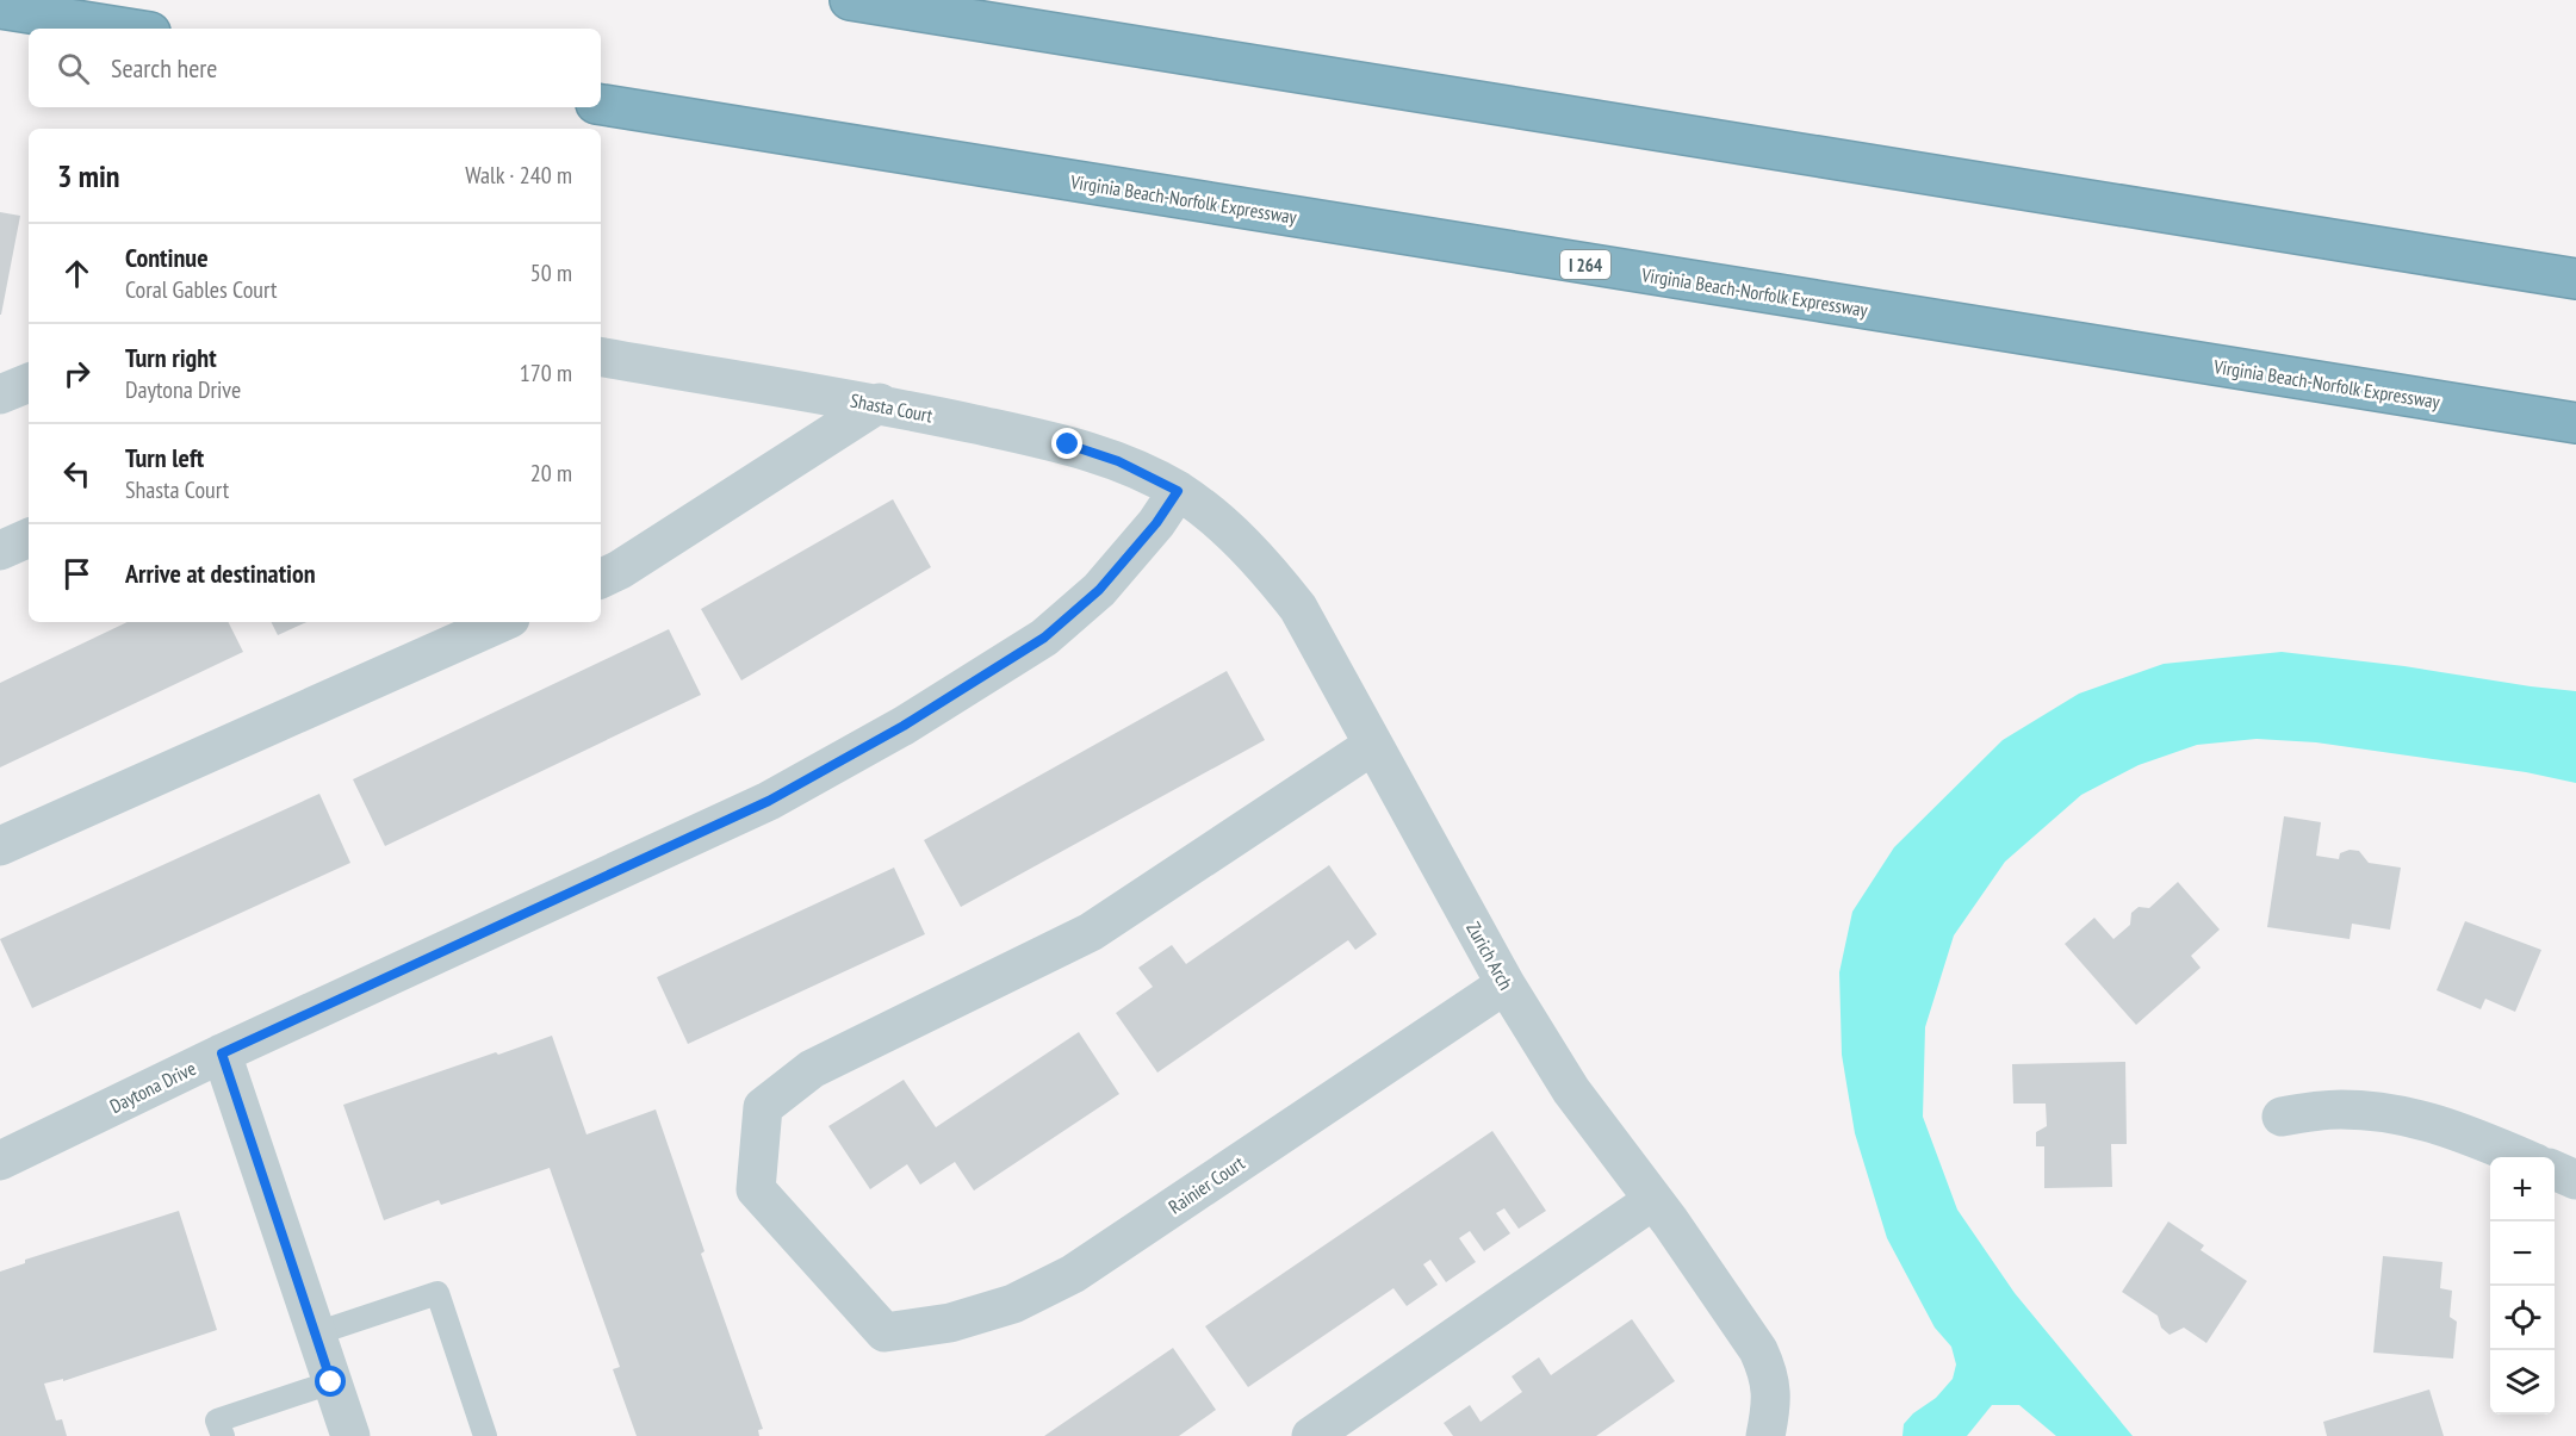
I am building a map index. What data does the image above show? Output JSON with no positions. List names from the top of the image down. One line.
{"streets":{"highway":["Virginia Beach-Norfolk Expressway","I 264"],"street":["Shasta Court","Zurich Arch","Daytona Drive","Rainier Court"]},"crossings":[["Shasta Court","Zurich Arch"],["Shasta Court","Daytona Drive"],["Zurich Arch","Daytona Drive"],["Zurich Arch","Rainier Court"]],"page":{"search":"Search here","heading":["3 min","Walk · 240 m"],"list":[["Continue","Coral Gables Court","50 m"],["Turn right","Daytona Drive","170 m"],["Turn left","Shasta Court","20 m"],"Arrive at destination"],"map_buttons":["+","−"]}}
